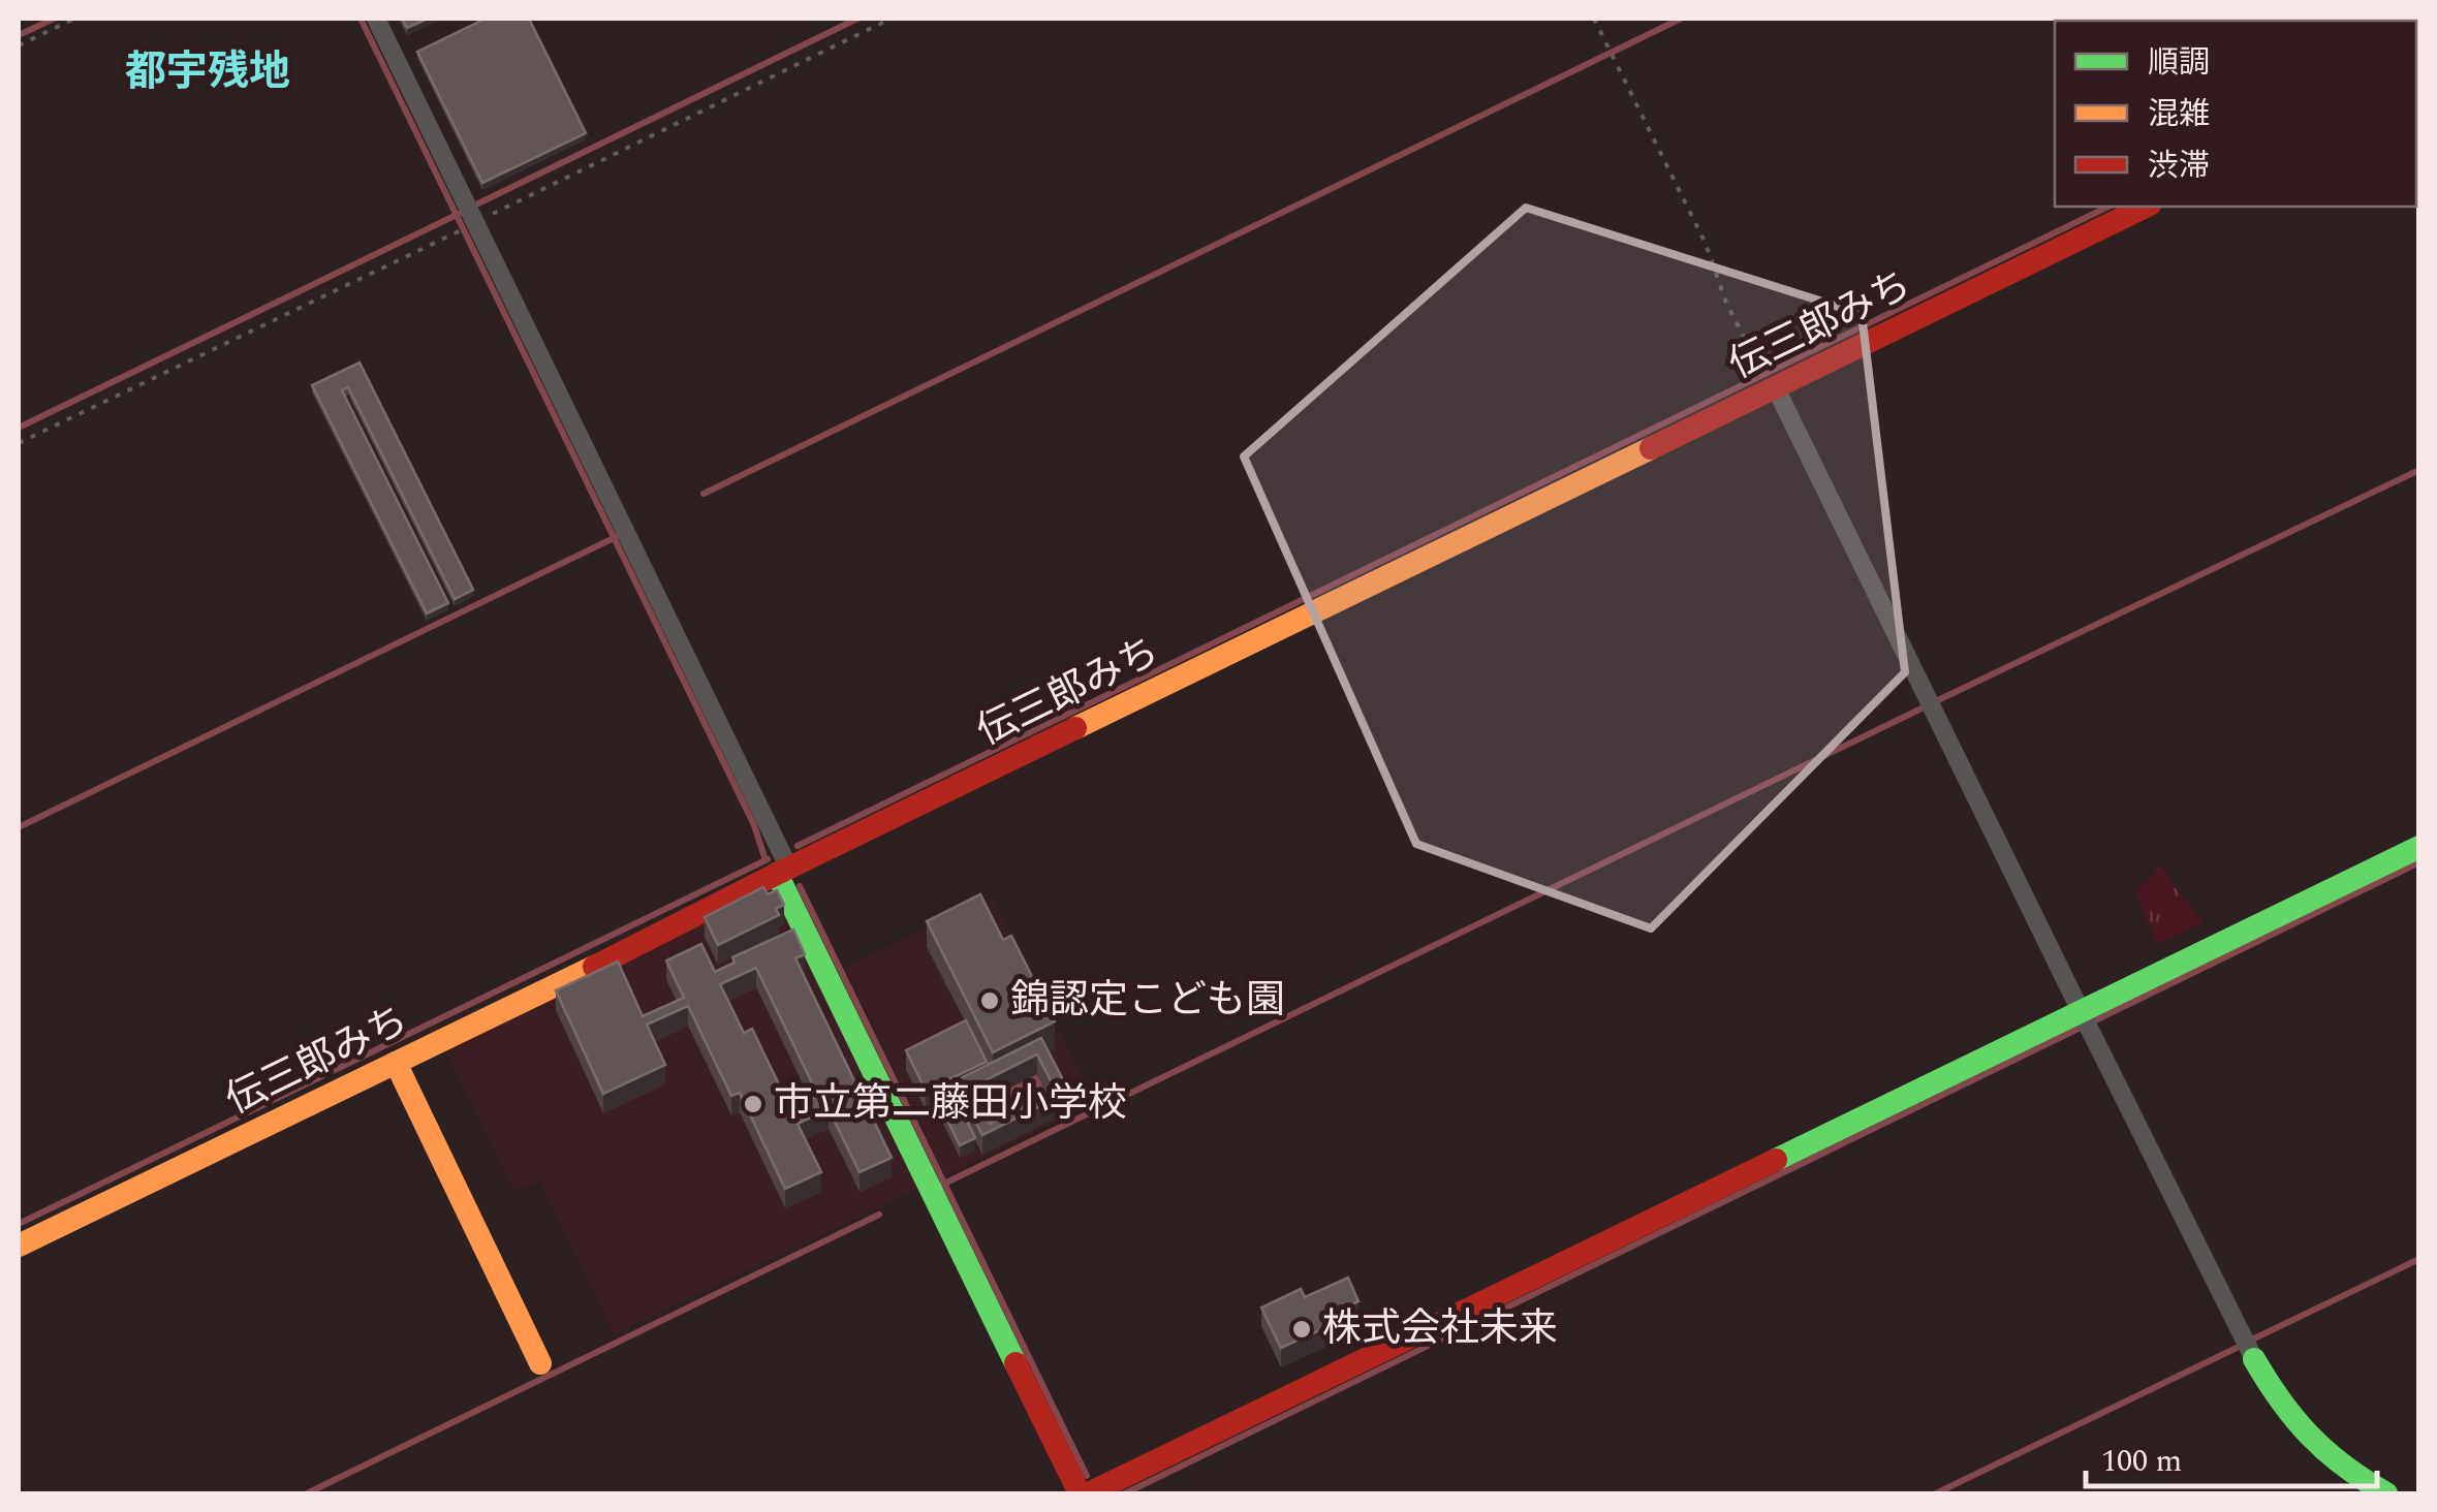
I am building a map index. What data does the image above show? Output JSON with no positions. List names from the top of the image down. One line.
{"streets":{"street":["伝三郎みち"]},"districts":["都宇残地"],"places":["錦認定こども園","市立第二藤田小学校","株式会社未来"],"legend":["順調","混雑","渋滞"],"scale_bar":"100 m"}
